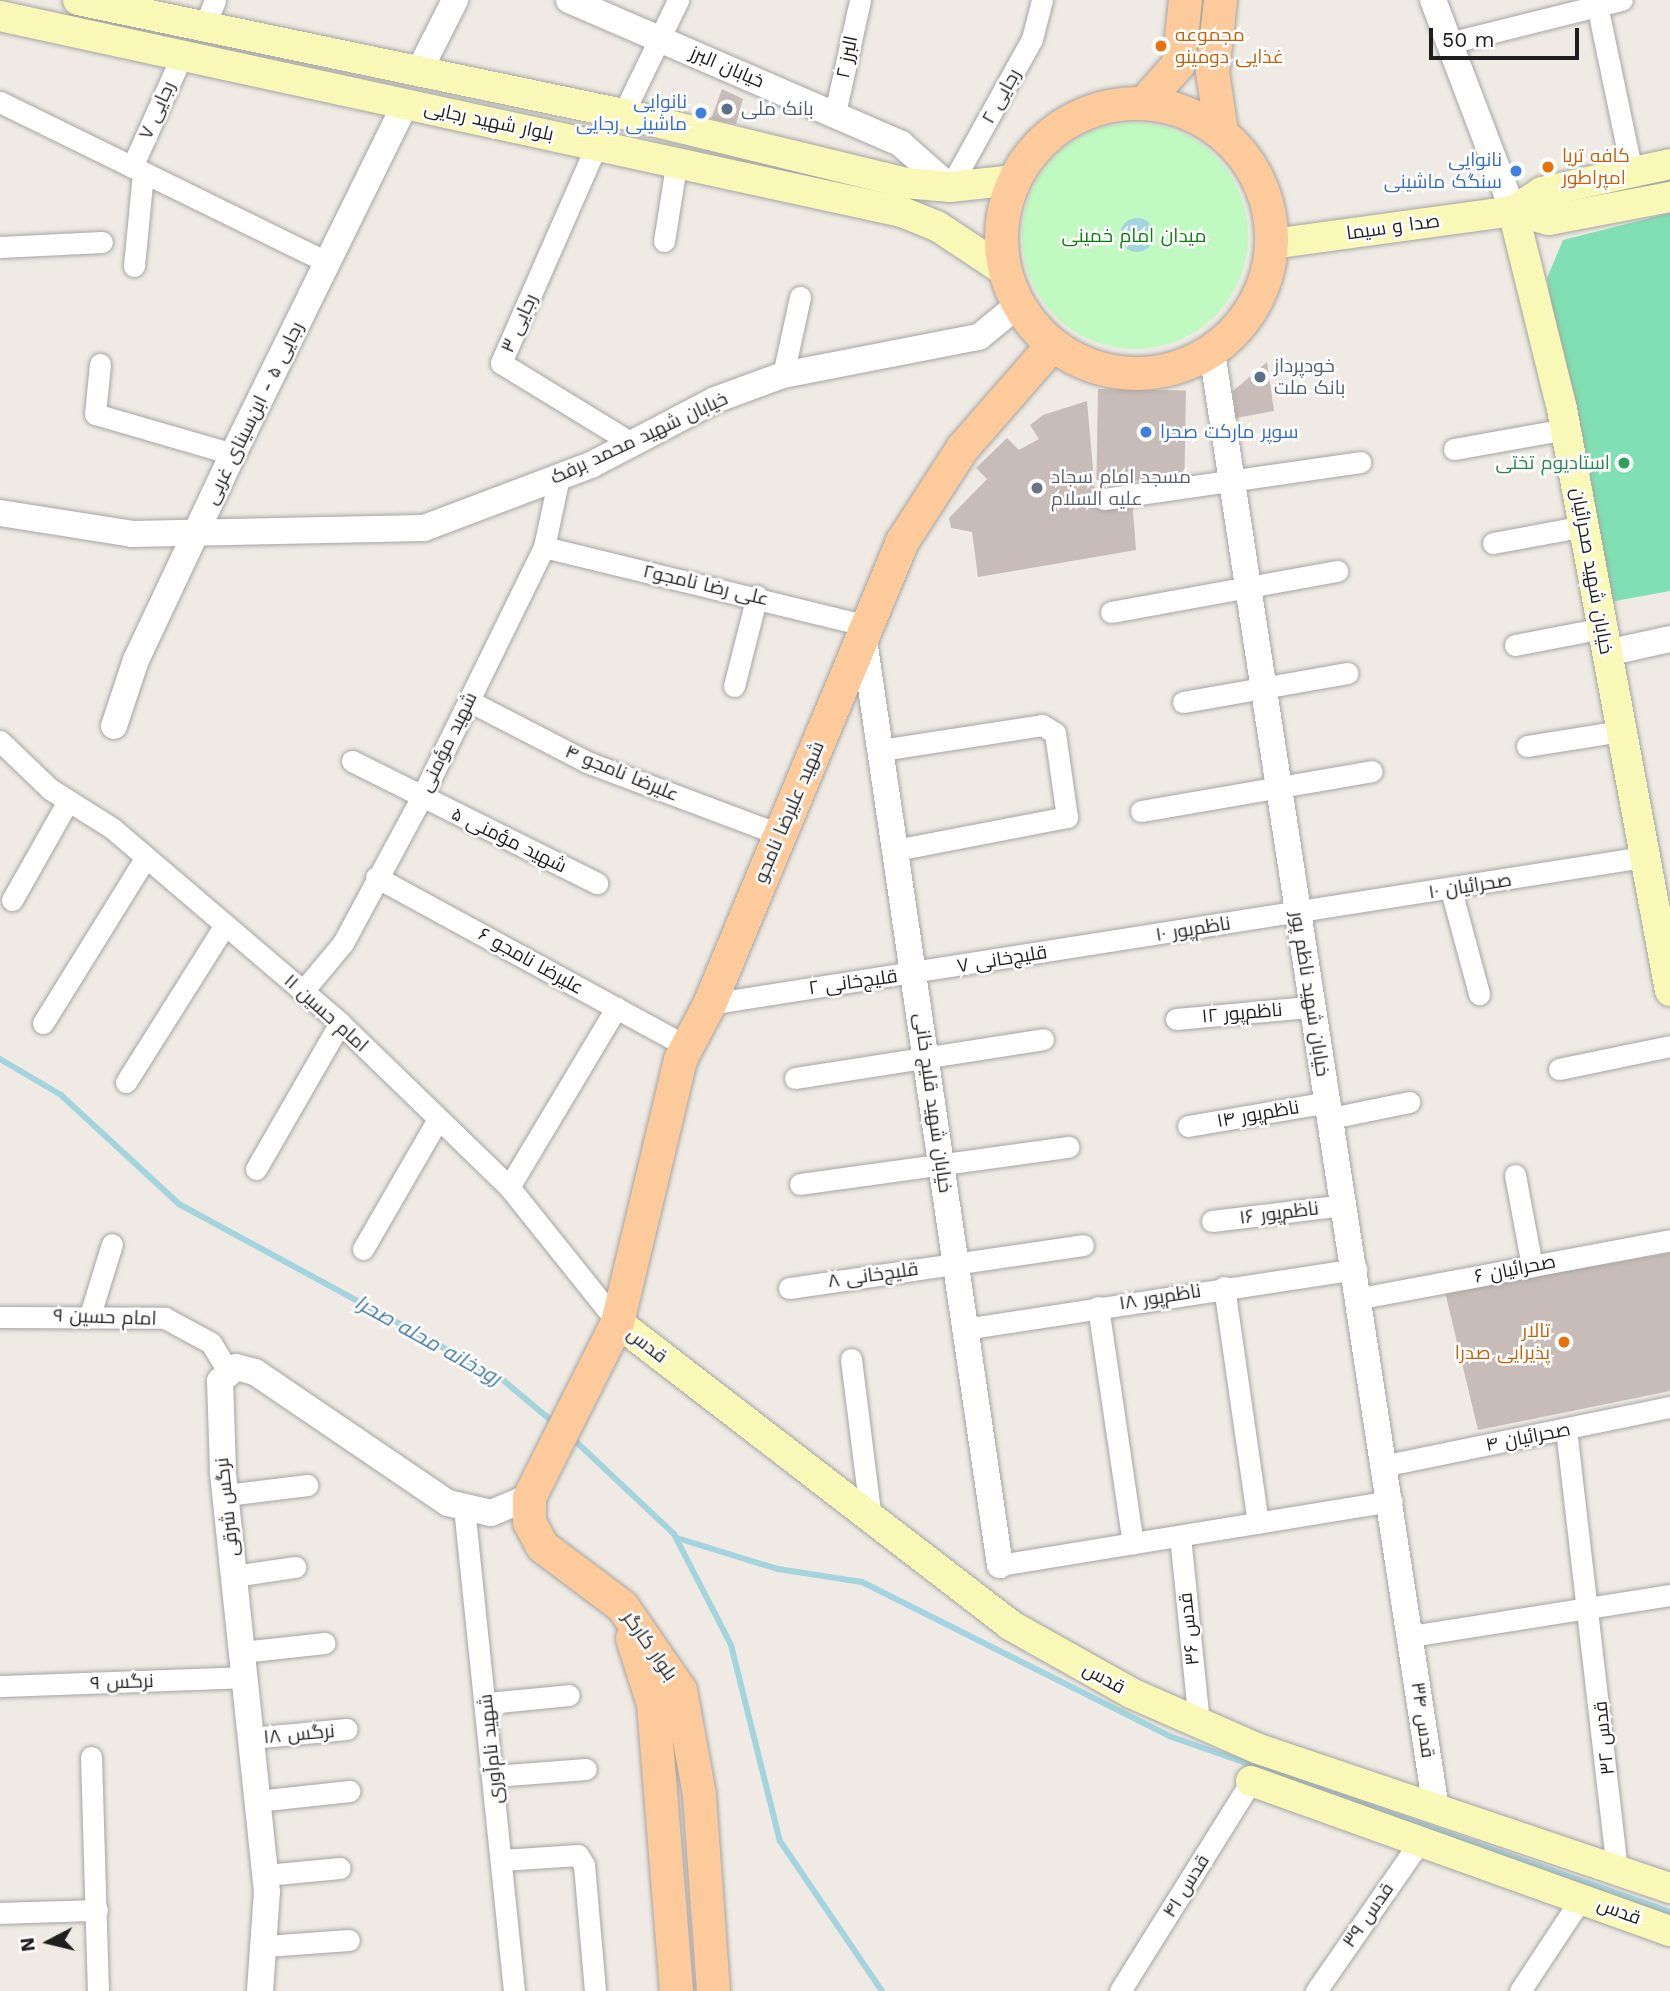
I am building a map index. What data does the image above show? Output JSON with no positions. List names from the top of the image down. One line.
{"streets":{"main road":["بلوار شهید رجایی","صدا و سیما","خیابان شهید صحرائیان","شهید علیرضا نامجو","قدس","بلوار کارگر"],"street":["البرز ۲","خیابان البرز","رجایی ۲","رجایی ۷","رجایی ۳","رجایی ۵ - ابن‌سینای غربی","خیابان شهید محمد برفک","علی رضا نامجو۲","شهید مؤمنی","علیرضا نامجو ۴","شهید مؤمنی ۵","صحرائیان ۱۰","ناظم‌پور ۱۰","قلیچ‌خانی ۷","علیرضا نامجو ۶","قلیچ‌خانی ۲","خیابان شهید ناظم پور","امام حسین ۱۱","ناظم‌پور ۱۲","خیابان شهید قلیچ خانی","ناظم‌پور ۱۴","ناظم‌پور ۱۶","صحرائیان ۶","قلیچ‌خانی ۸","ناظم‌پور ۱۸","امام حسین ۹","صحرائیان ۴","نرگس شرقی","قدس ۳۶","نرگس ۹","قدس ۳۴","نرگس ۱۸","قدس ۳۲","شهید نام‌آوری","قدس ۴۱","قدس ۳۹"]},"crossings":[["البرز ۲","خیابان البرز"],["خیابان البرز","رجایی ۲"],["خیابان البرز","بلوار شهید رجایی"],["رجایی ۲","بلوار شهید رجایی"],["رجایی ۷","بلوار شهید رجایی"],["بلوار شهید رجایی","رجایی ۳"],["بلوار شهید رجایی","رجایی ۵ - ابن‌سینای غربی"],["صدا و سیما","خیابان شهید صحرائیان"],["رجایی ۳","خیابان شهید محمد برفک"],["رجایی ۵ - ابن‌سینای غربی","خیابان شهید محمد برفک"],["خیابان شهید محمد برفک","شهید مؤمنی"],["خیابان شهید صحرائیان","صحرائیان ۱۰"],["علی رضا نامجو۲","شهید مؤمنی"],["علی رضا نامجو۲","شهید علیرضا نامجو"],["علی رضا نامجو۲","خیابان شهید قلیچ خانی"],["شهید مؤمنی","علیرضا نامجو ۴"],["شهید مؤمنی","شهید مؤمنی ۵"],["شهید مؤمنی","علیرضا نامجو ۶"],["شهید مؤمنی","امام حسین ۱۱"],["علیرضا نامجو ۴","شهید علیرضا نامجو"],["شهید علیرضا نامجو","علیرضا نامجو ۶"],["شهید علیرضا نامجو","قلیچ‌خانی ۲"],["شهید علیرضا نامجو","امام حسین ۱۱"],["شهید علیرضا نامجو","خیابان شهید قلیچ خانی"],["شهید علیرضا نامجو","قدس"],["صحرائیان ۱۰","ناظم‌پور ۱۰"],["صحرائیان ۱۰","خیابان شهید ناظم پور"],["ناظم‌پور ۱۰","قلیچ‌خانی ۷"],["ناظم‌پور ۱۰","خیابان شهید ناظم پور"],["قلیچ‌خانی ۷","قلیچ‌خانی ۲"],["قلیچ‌خانی ۷","خیابان شهید قلیچ خانی"],["قلیچ‌خانی ۲","خیابان شهید قلیچ خانی"],["خیابان شهید ناظم پور","ناظم‌پور ۱۲"],["خیابان شهید ناظم پور","ناظم‌پور ۱۴"],["خیابان شهید ناظم پور","ناظم‌پور ۱۶"],["خیابان شهید ناظم پور","صحرائیان ۶"],["خیابان شهید ناظم پور","ناظم‌پور ۱۸"],["خیابان شهید ناظم پور","صحرائیان ۴"],["خیابان شهید ناظم پور","قدس ۳۴"],["امام حسین ۱۱","قدس"],["خیابان شهید قلیچ خانی","قلیچ‌خانی ۸"],["خیابان شهید قلیچ خانی","ناظم‌پور ۱۸"],["امام حسین ۹","نرگس شرقی"],["قدس","قدس ۳۶"],["قدس","قدس ۳۴"],["قدس","قدس ۳۲"],["قدس","قدس ۴۱"],["قدس","قدس ۳۹"],["صحرائیان ۴","قدس ۳۲"],["نرگس شرقی","نرگس ۹"],["نرگس شرقی","نرگس ۱۸"]],"water":["رودخانه محله صحرا"],"parks":["میدان امام خمینی"],"places":["مجموعه غذایى دومینو","بانک ملی","نانوایی ماشینی رجایی","کافه تریا امپراطور","نانوایی سنگک ماشینی","خودپرداز بانک ملت","سوپر مارکت صحرا","استادیوم تختی","مسجد امام سجاد علیه السلام","تالار پذیرایی صدرا"],"scale_bar":"50 m","north":"left"}
